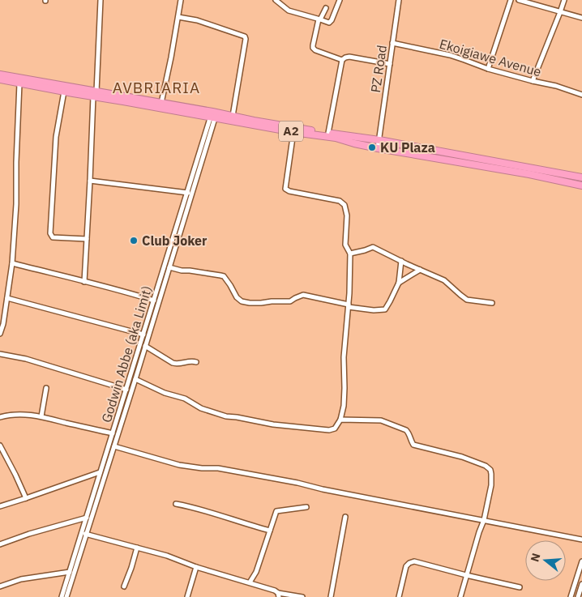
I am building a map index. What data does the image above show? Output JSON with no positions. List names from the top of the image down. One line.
{"streets":{"highway":["A2"],"street":["Ekoigiawe Avenue","PZ Road","Godwin Abbe (aka Limit)"]},"crossings":[["Ekoigiawe Avenue","PZ Road"],["PZ Road","A2"],["A2","Godwin Abbe (aka Limit)"]],"districts":["AVBRIARIA"],"places":["KU Plaza","Club Joker"],"north":"left"}
